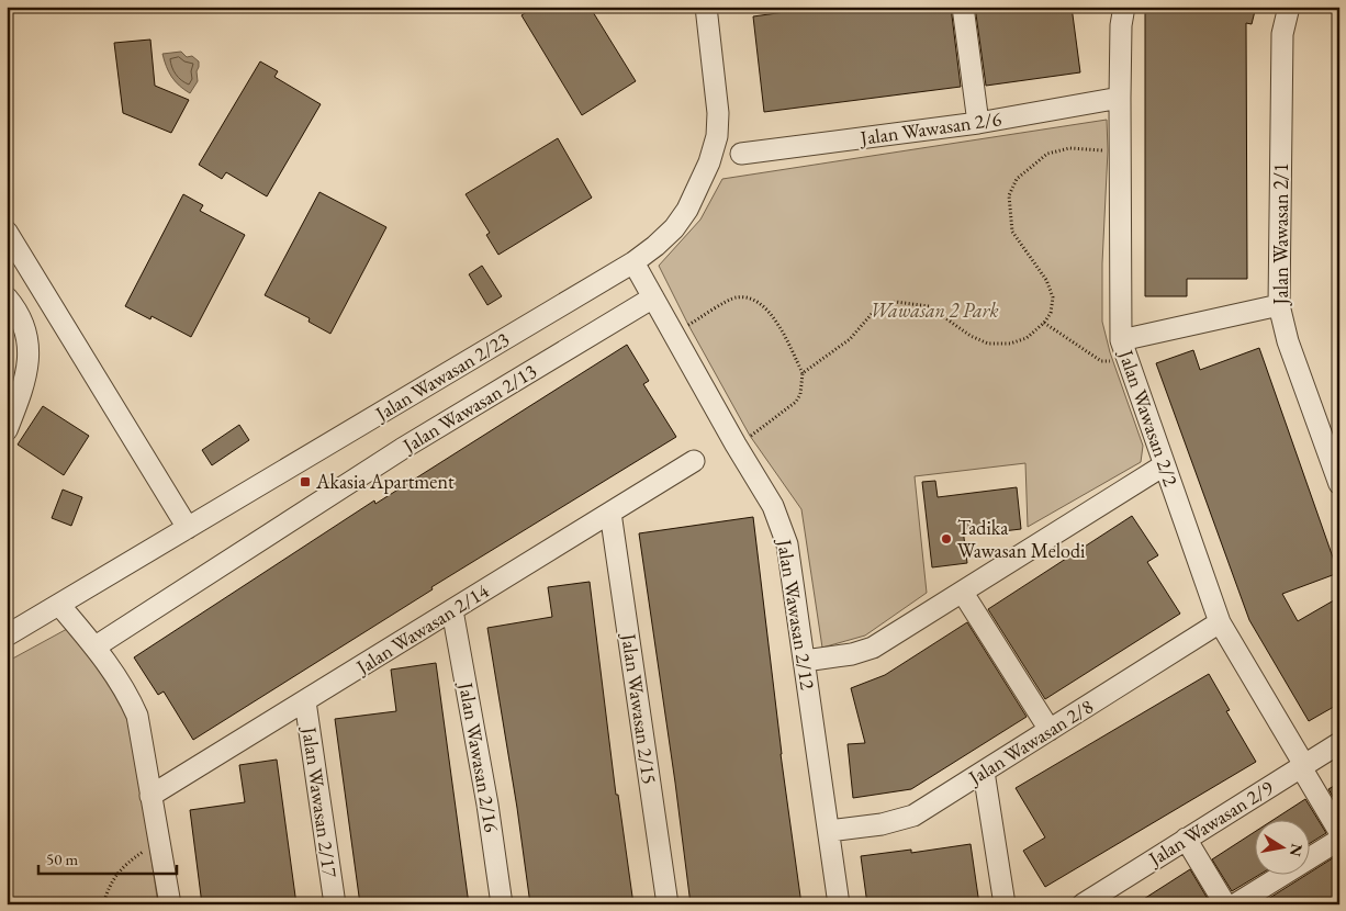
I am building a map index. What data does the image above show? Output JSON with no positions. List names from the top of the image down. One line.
{"streets":{"street":["Jalan Wawasan 2/6","Jalan Wawasan 2/1","Jalan Wawasan 2/23","Jalan Wawasan 2/13","Jalan Wawasan 2/2","Jalan Wawasan 2/12","Jalan Wawasan 2/14","Jalan Wawasan 2/15","Jalan Wawasan 2/8","Jalan Wawasan 2/16","Jalan Wawasan 2/17","Jalan Wawasan 2/9"]},"crossings":[["Jalan Wawasan 2/6","Jalan Wawasan 2/2"],["Jalan Wawasan 2/23","Jalan Wawasan 2/12"],["Jalan Wawasan 2/13","Jalan Wawasan 2/12"],["Jalan Wawasan 2/2","Jalan Wawasan 2/8"],["Jalan Wawasan 2/2","Jalan Wawasan 2/9"],["Jalan Wawasan 2/12","Jalan Wawasan 2/8"],["Jalan Wawasan 2/14","Jalan Wawasan 2/15"],["Jalan Wawasan 2/14","Jalan Wawasan 2/16"],["Jalan Wawasan 2/14","Jalan Wawasan 2/17"]],"parks":["Wawasan 2 Park"],"places":{"transit":["Akasia Apartment"],"other":["Tadika Wawasan Melodi"]},"scale_bar":"50 m","north":"right"}
